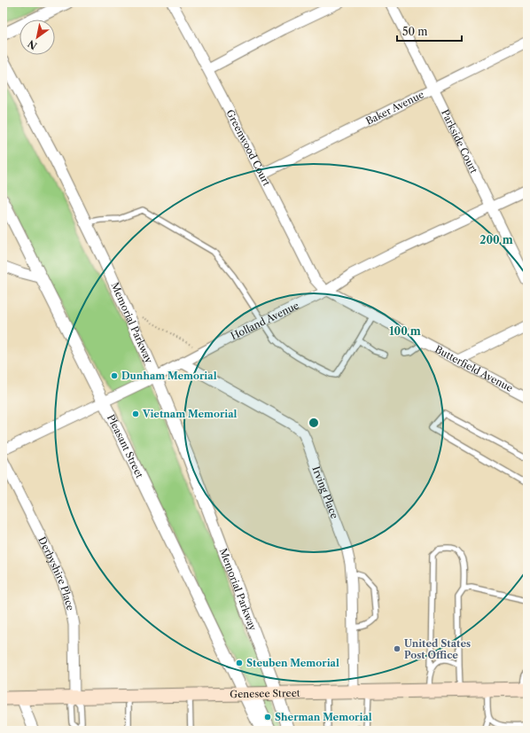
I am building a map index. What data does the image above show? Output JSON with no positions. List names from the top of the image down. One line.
{"streets":{"main road":["Genesee Street"],"street":["Baker Avenue","Parkside Court","Greenwood Court","Holland Avenue","Memorial Parkway","Butterfield Avenue","Pleasant Street","Irving Place","Derbyshire Place"]},"crossings":[["Baker Avenue","Parkside Court"],["Baker Avenue","Greenwood Court"],["Parkside Court","Holland Avenue"],["Greenwood Court","Holland Avenue"],["Greenwood Court","Butterfield Avenue"],["Holland Avenue","Memorial Parkway"],["Holland Avenue","Butterfield Avenue"],["Holland Avenue","Pleasant Street"],["Holland Avenue","Irving Place"],["Memorial Parkway","Genesee Street"],["Pleasant Street","Genesee Street"],["Irving Place","Genesee Street"],["Derbyshire Place","Genesee Street"]],"places":["Dunham Memorial","Vietnam Memorial","United States Post Office","Steuben Memorial","Sherman Memorial"],"scale_bar":"50 m","north":"bottom left","rings":["200 m","100 m"]}
